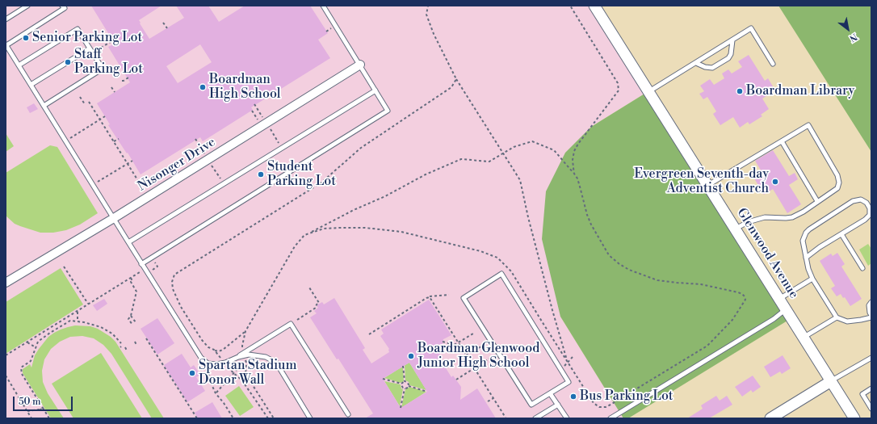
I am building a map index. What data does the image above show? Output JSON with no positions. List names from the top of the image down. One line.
{"streets":{"street":["Nisonger Drive","Glenwood Avenue"]},"places":["Senior Parking Lot","Staff Parking Lot","Boardman High School","Boardman Library","Student Parking Lot","Evergreen Seventh-day Adventist Church","Boardman Glenwood Junior High School","Spartan Stadium Donor Wall","Bus Parking Lot"],"scale_bar":"50 m","north":"bottom right"}
